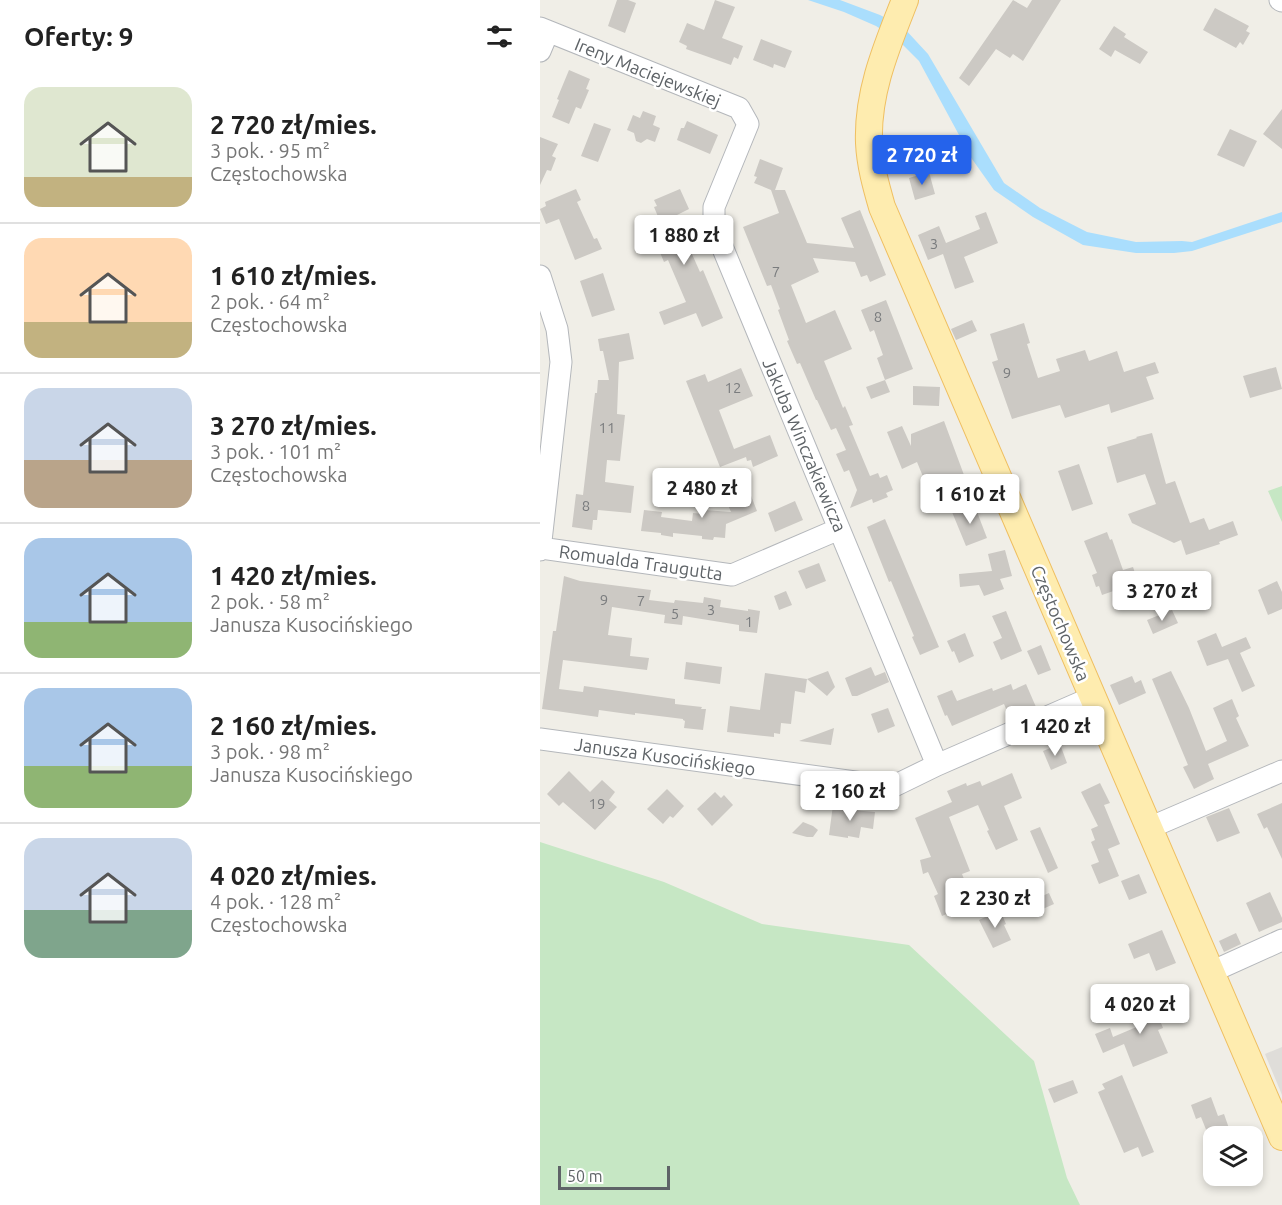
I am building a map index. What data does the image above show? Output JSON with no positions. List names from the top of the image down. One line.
{"streets":{"main road":["Częstochowska"],"street":["Ireny Maciejewskiej","Jakuba Winczakiewicza","Romualda Traugutta","Janusza Kusocińskiego"]},"crossings":[["Ireny Maciejewskiej","Jakuba Winczakiewicza"],["Jakuba Winczakiewicza","Romualda Traugutta"],["Jakuba Winczakiewicza","Janusza Kusocińskiego"],["Częstochowska","Janusza Kusocińskiego"]],"house_numbers":["3","7","8","9","12","11","8","9","7","3","5","1","19"],"scale_bar":"50 m","page":{"heading":"Oferty: 9","list":[{"name":"2 720 zł/mies.","note":"3 pok. · 95 m² · Częstochowska"},{"name":"1 610 zł/mies.","note":"2 pok. · 64 m² · Częstochowska"},{"name":"3 270 zł/mies.","note":"3 pok. · 101 m² · Częstochowska"},{"name":"1 420 zł/mies.","note":"2 pok. · 58 m² · Janusza Kusocińskiego"},{"name":"2 160 zł/mies.","note":"3 pok. · 98 m² · Janusza Kusocińskiego"},{"name":"4 020 zł/mies.","note":"4 pok. · 128 m² · Częstochowska"}],"price":["2 720 zł","1 880 zł","2 480 zł","1 610 zł","3 270 zł","1 420 zł","2 160 zł","2 230 zł","4 020 zł"],"scale":"50 m"}}
